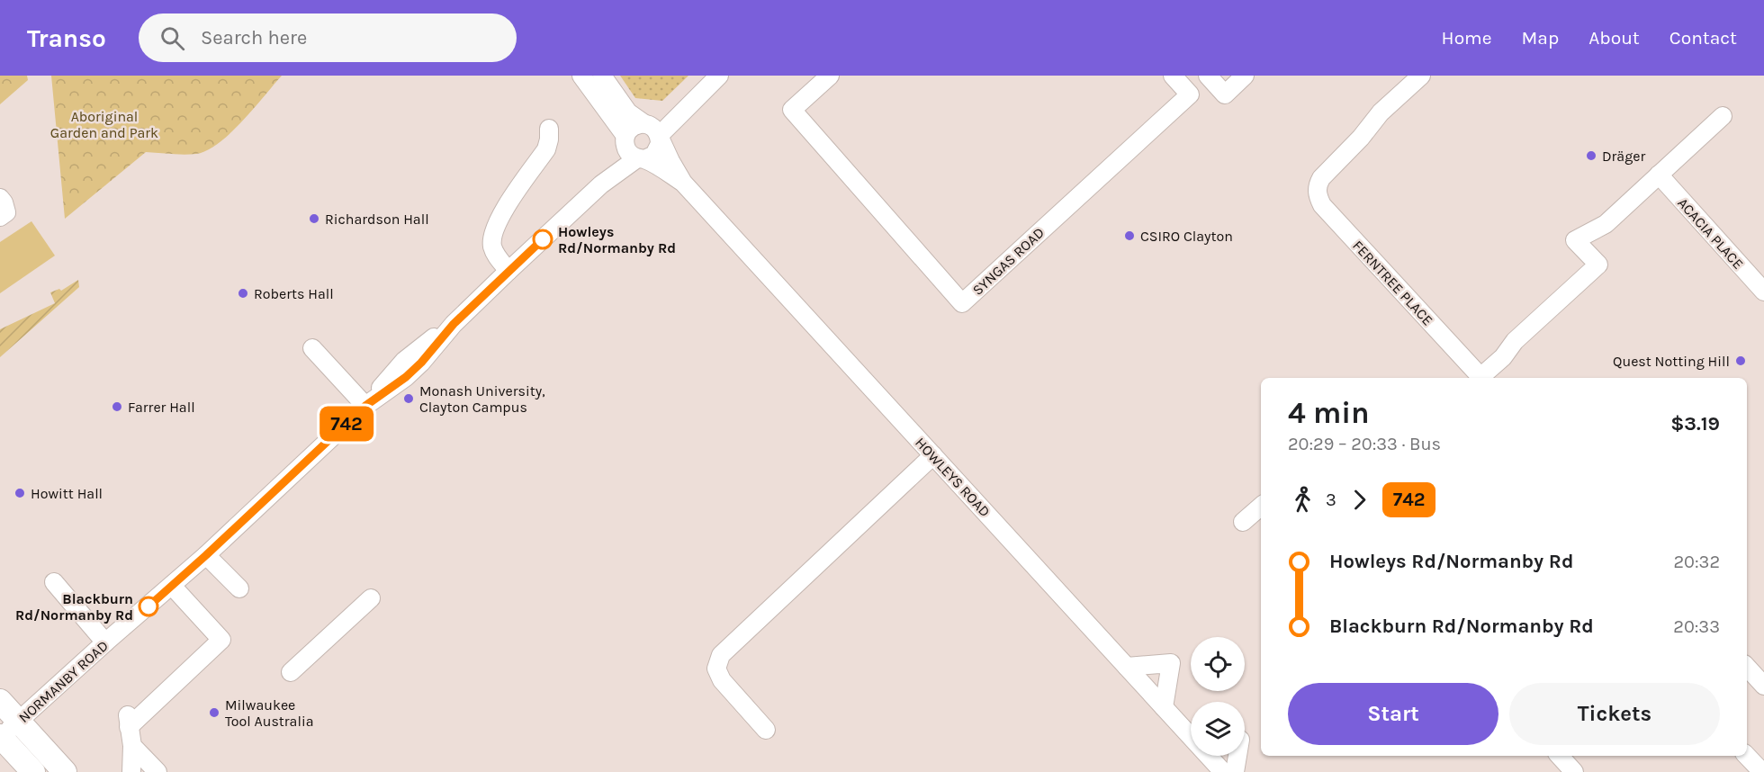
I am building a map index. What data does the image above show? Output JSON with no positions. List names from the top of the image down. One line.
{"streets":{"street":["ACACIA PLACE","SYNGAS ROAD","FERNTREE PLACE","HOWLEYS ROAD","NORMANBY ROAD"]},"crossings":[["HOWLEYS ROAD","NORMANBY ROAD"]],"parks":["Aboriginal Garden and Park"],"places":["Dräger","Richardson Hall","CSIRO Clayton","Howleys Rd/Normanby Rd","Roberts Hall","Quest Notting Hill","Monash University, Clayton Campus","Farrer Hall","Howitt Hall","Blackburn Rd/Normanby Rd","Milwaukee Tool Australia"],"lines":["bus line 742"],"page":{"header":"Transo","search":"Search here","nav":["Home","Map","About","Contact"],"on_map":"742","heading":["4 min","20:29 – 20:33 · Bus","$3.19"],"legs":["3","742"],"list":[{"name":"Howleys Rd/Normanby Rd","value":"20:32"},{"name":"Blackburn Rd/Normanby Rd","value":"20:33"}],"buttons":["Start","Tickets"]}}
